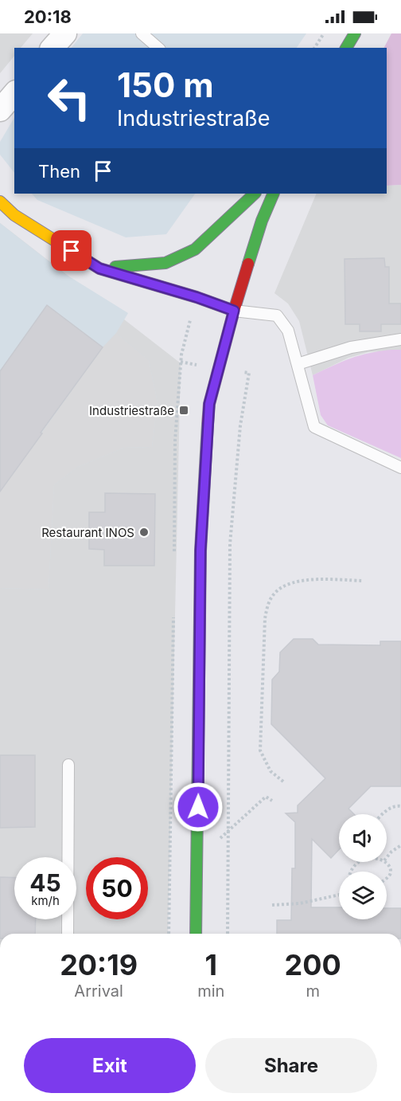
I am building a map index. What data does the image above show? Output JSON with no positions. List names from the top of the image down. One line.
{"places":{"transit":["Industriestraße"],"other":["Restaurant INOS"]},"page":{"status":"20:18","turn":["150 m","Industriestraße"],"then":"Then","speed":"45 km/h","limit":"50","eta":["20:19","Arrival","1","min","200","m"],"buttons":["Exit","Share"]}}
